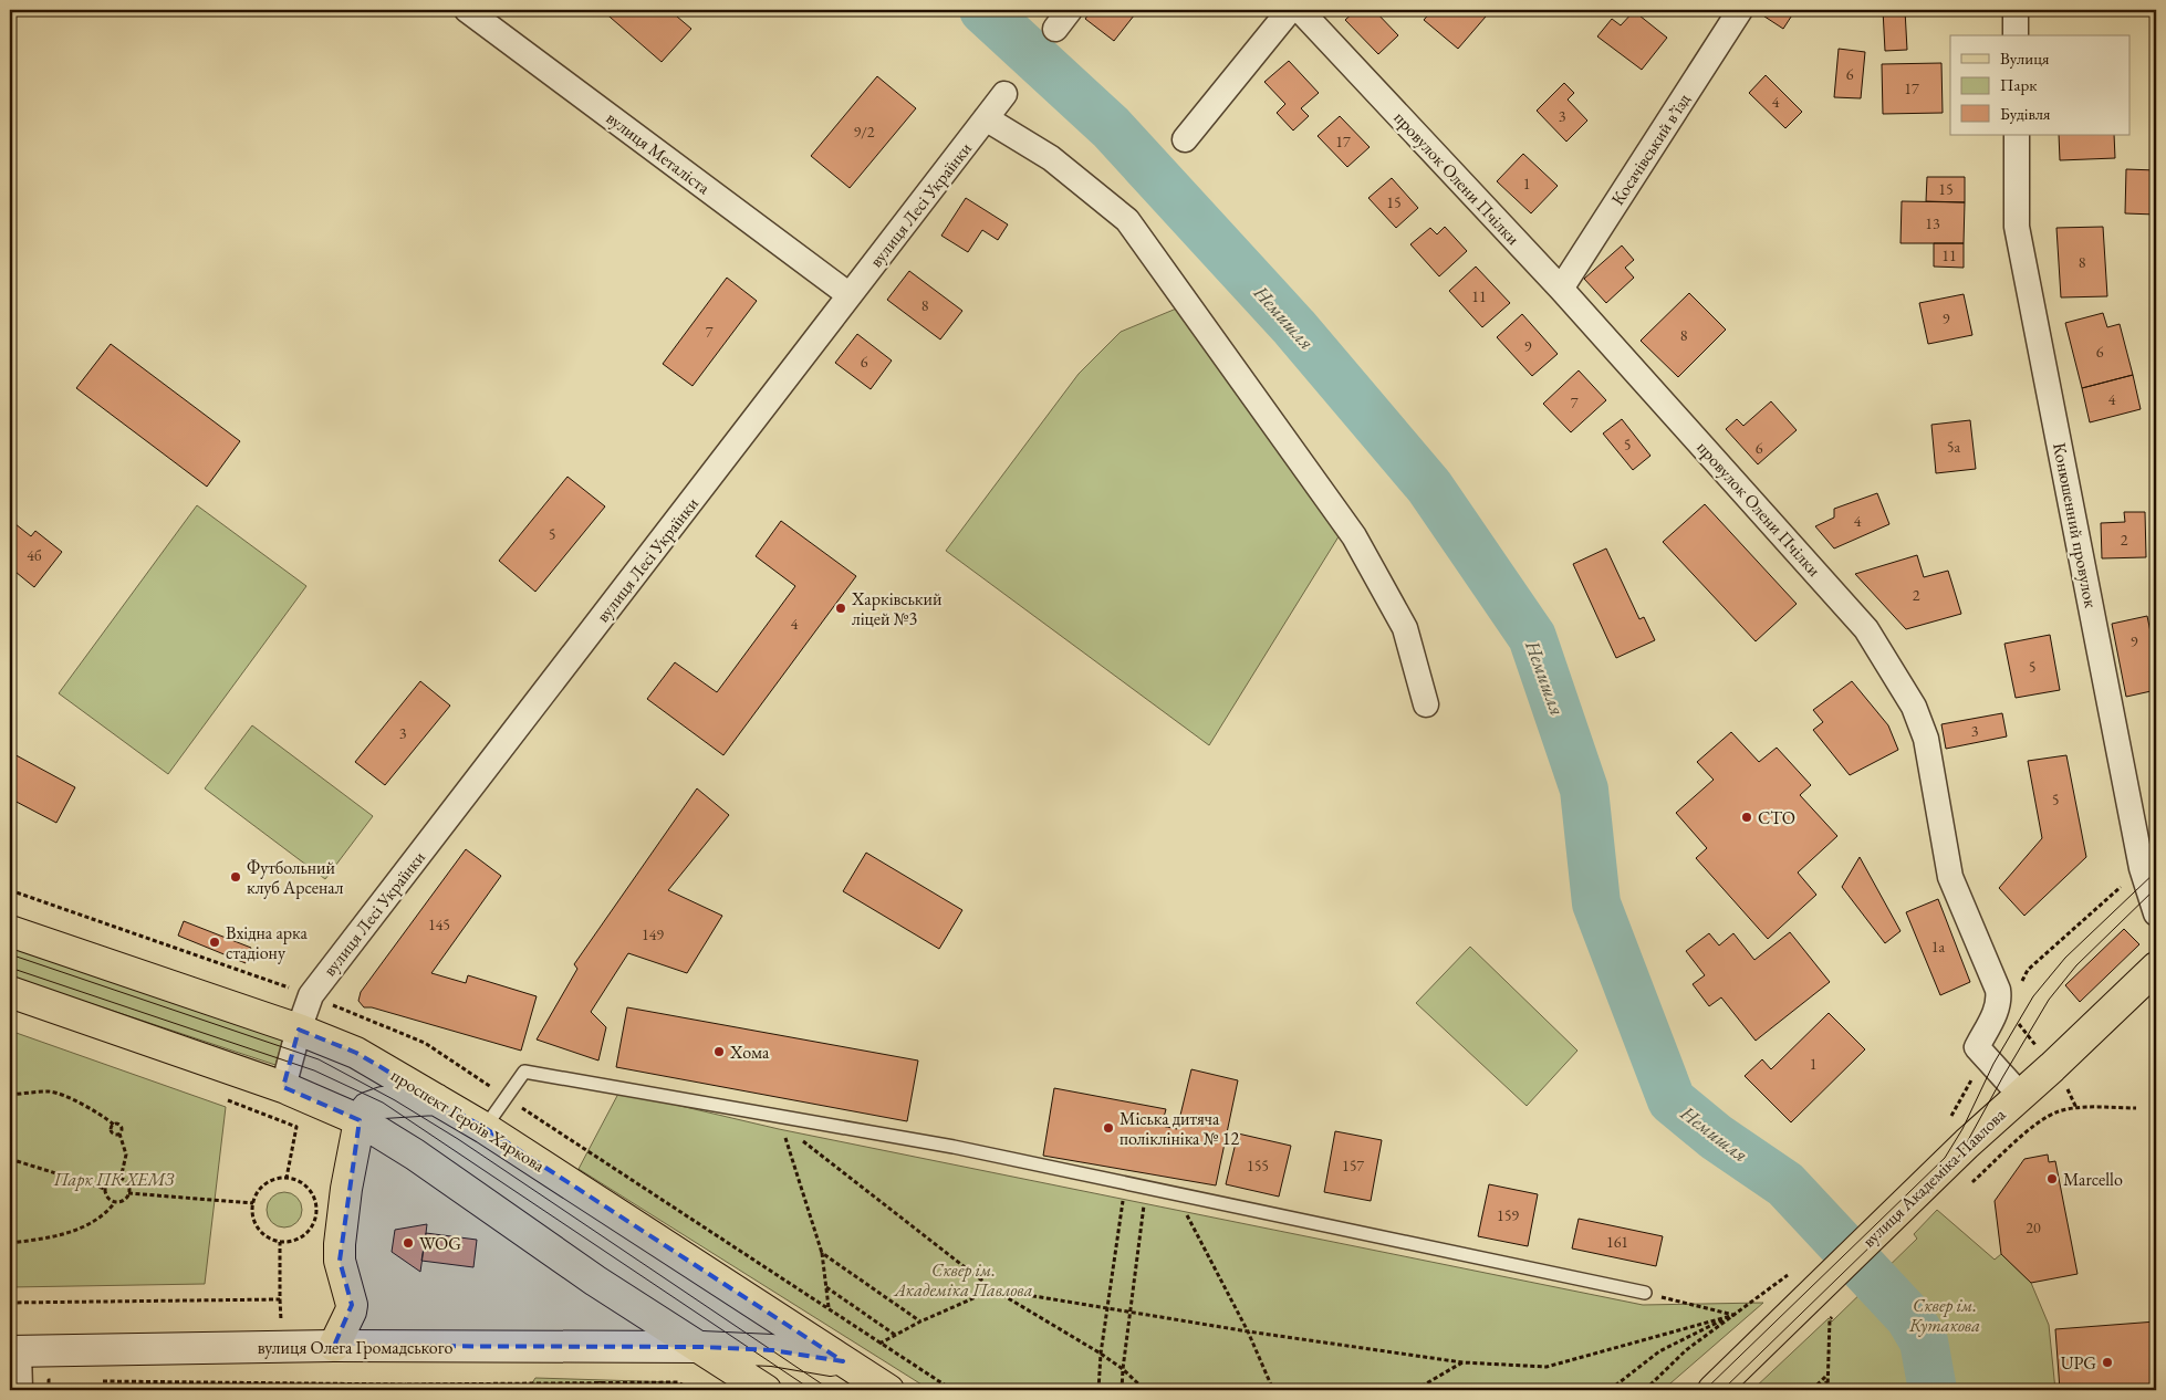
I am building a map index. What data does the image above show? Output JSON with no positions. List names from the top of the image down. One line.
{"streets":{"main road":["проспект Героїв Харкова","вулиця Академіка Павлова","вулиця Олега Громадського"],"street":["Косачівський в’їзд","вулиця Металіста","провулок Олени Пчілки","вулиця Лесі Українки","Конюшенний провулок"]},"crossings":[["Косачівський в’їзд","провулок Олени Пчілки"],["вулиця Металіста","вулиця Лесі Українки"],["провулок Олени Пчілки","вулиця Академіка Павлова"],["вулиця Лесі Українки","проспект Героїв Харкова"]],"water":["Немишля"],"parks":["Парк ПК ХЕМЗ","Сквер ім. Академіка Павлова","Сквер ім. Кутакова"],"places":["Харківський ліцей №3","СТО","Футбольний клуб Арсенал","Вхідна арка стадіону","Хома","Міська дитяча поліклініка № 12","Marcello","WOG","UPG"],"house_numbers":["6","17","4","3","9/2","17","1","15","15","13","11","8","11","8","9","7","8","9","6","6","4","7","5","5а","6","4","5","2","4б","2","4","9","5","3","3","5","145","149","1а","1","155","157","159","20","161"],"legend":["Вулиця","Парк","Будівля"]}
